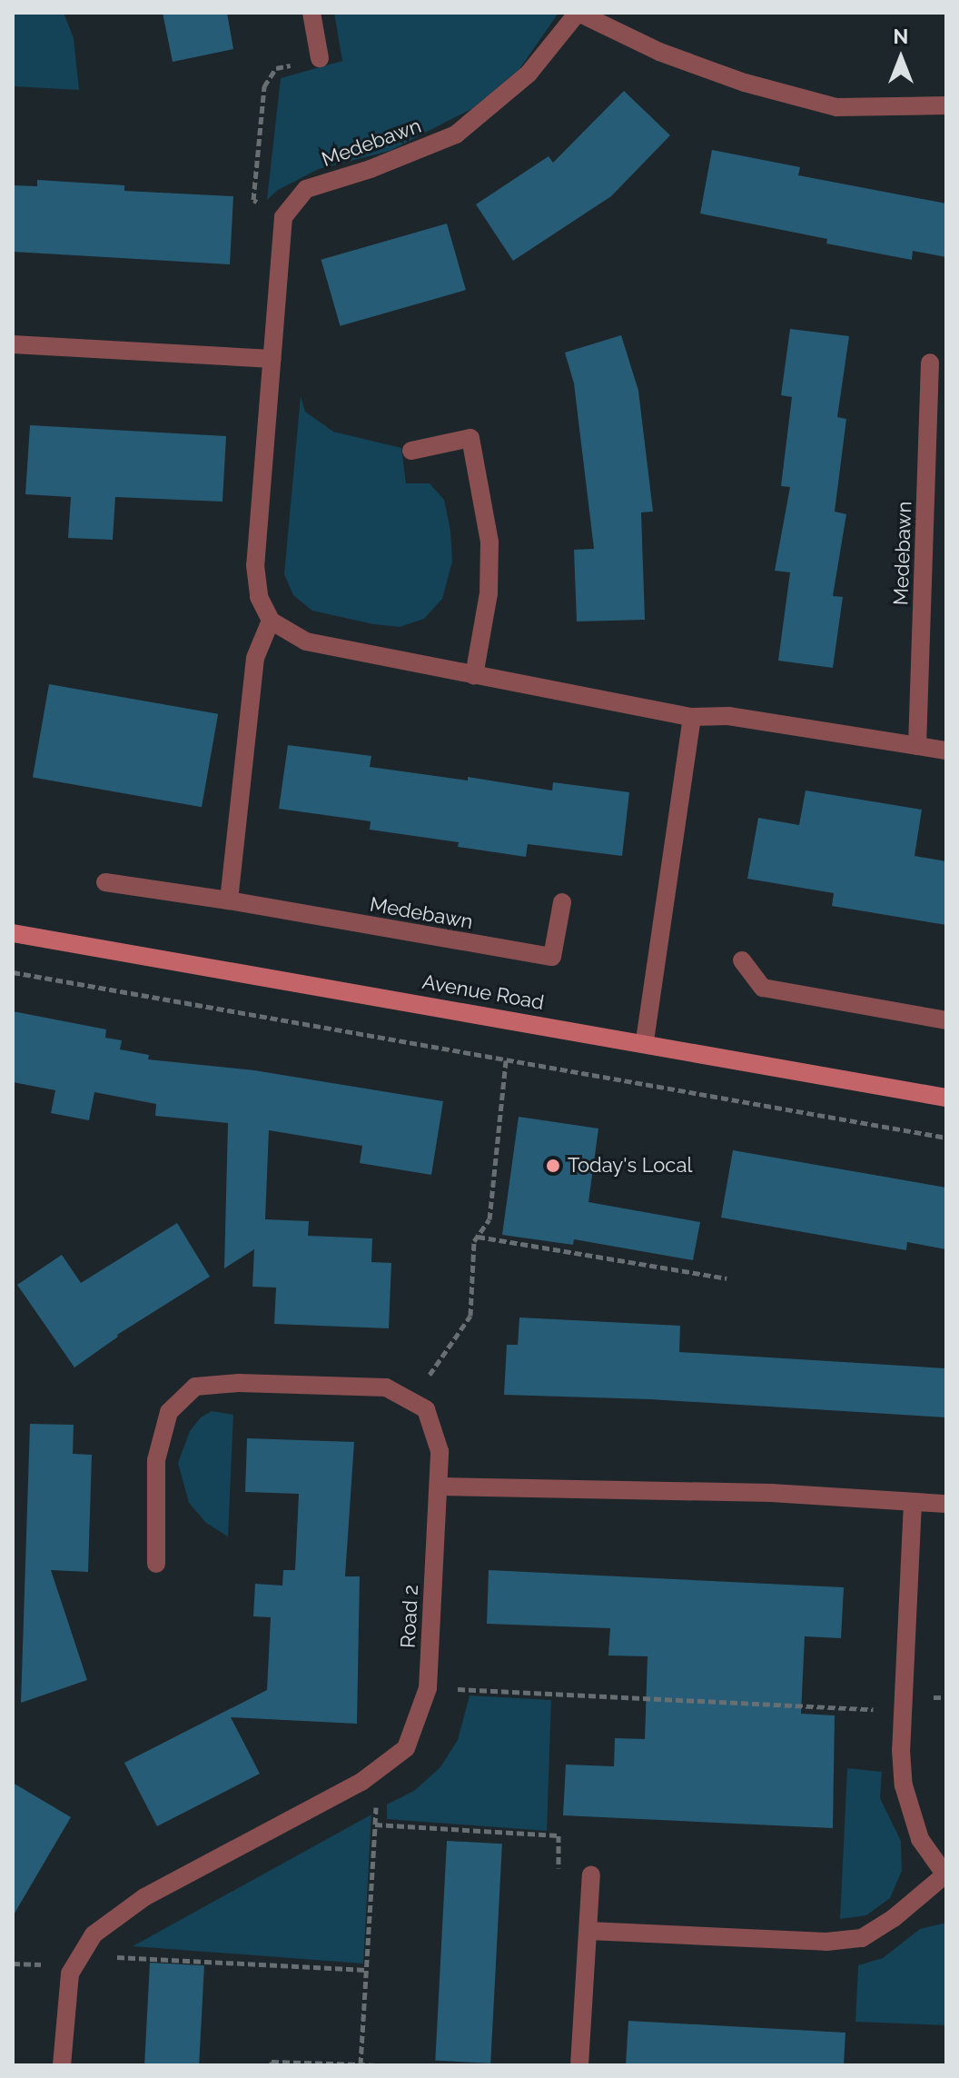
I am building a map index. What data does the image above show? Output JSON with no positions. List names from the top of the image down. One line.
{"streets":{"main road":["Avenue Road"],"street":["Medebawn","Road 2"]},"places":["Today's Local"],"north":"top"}
